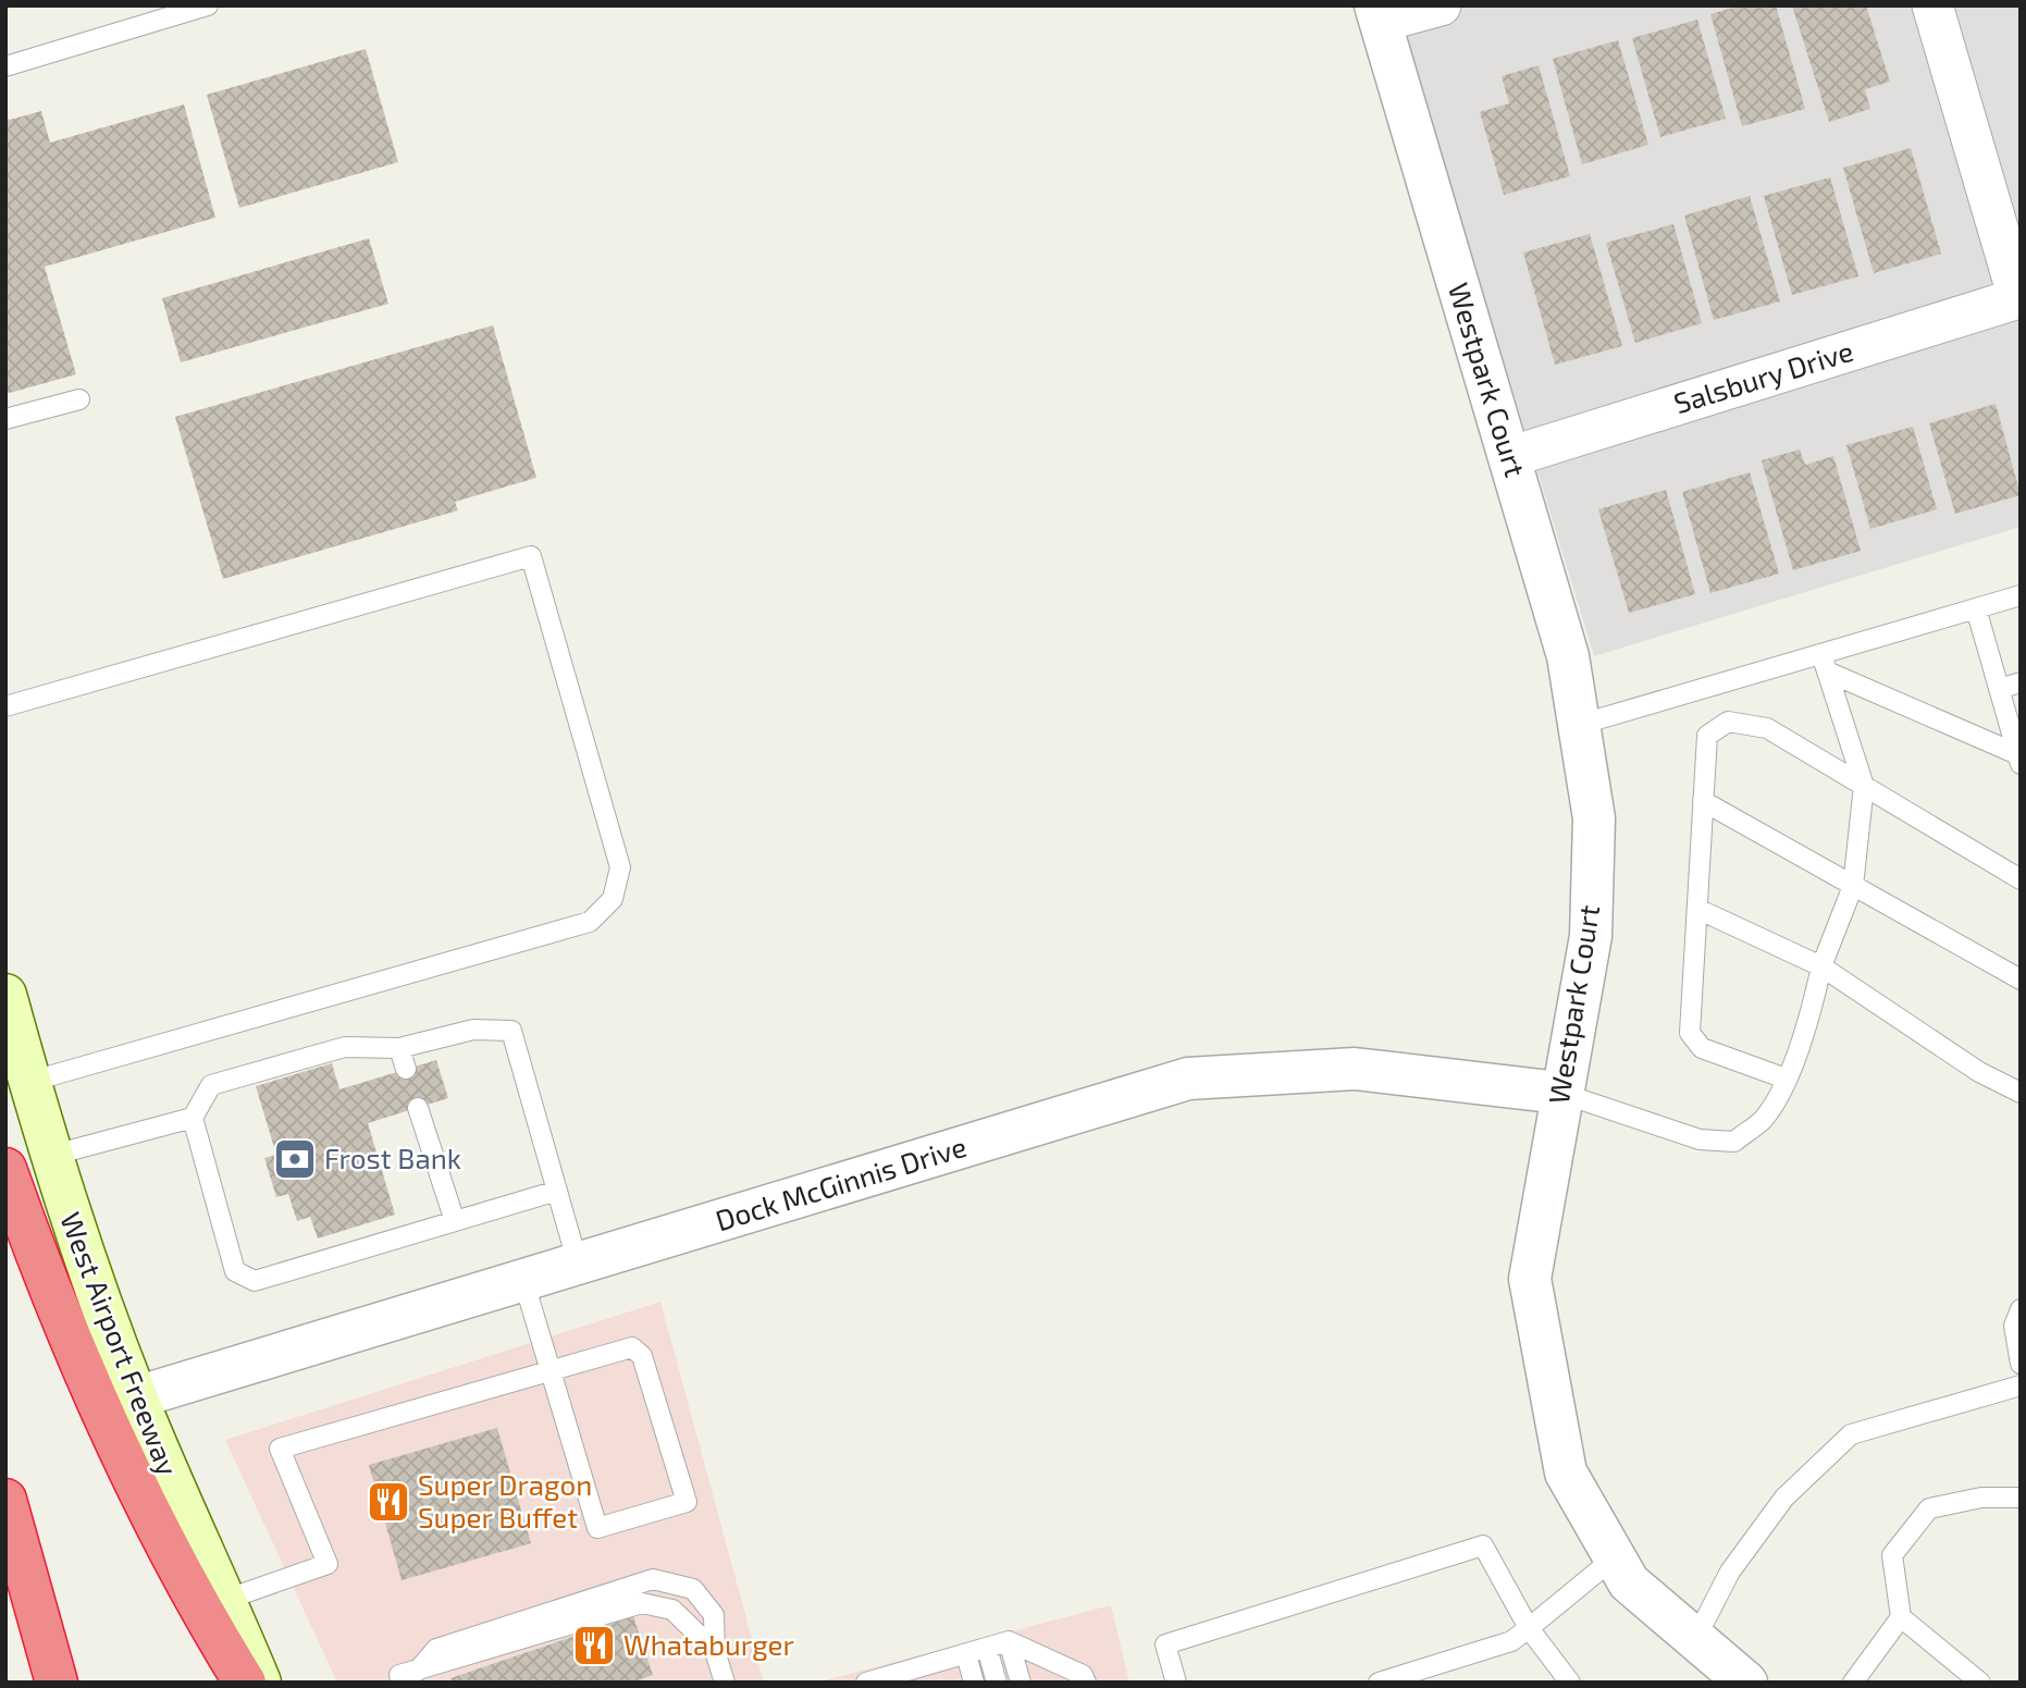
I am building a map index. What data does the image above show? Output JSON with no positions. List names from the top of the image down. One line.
{"streets":{"main road":["West Airport Freeway"],"street":["Salsbury Drive","Westpark Court","Dock McGinnis Drive"]},"crossings":[["Salsbury Drive","Westpark Court"],["Westpark Court","Dock McGinnis Drive"],["Dock McGinnis Drive","West Airport Freeway"]],"places":{"bank":["Frost Bank"],"restaurant":["Super Dragon Super Buffet","Whataburger"]}}
